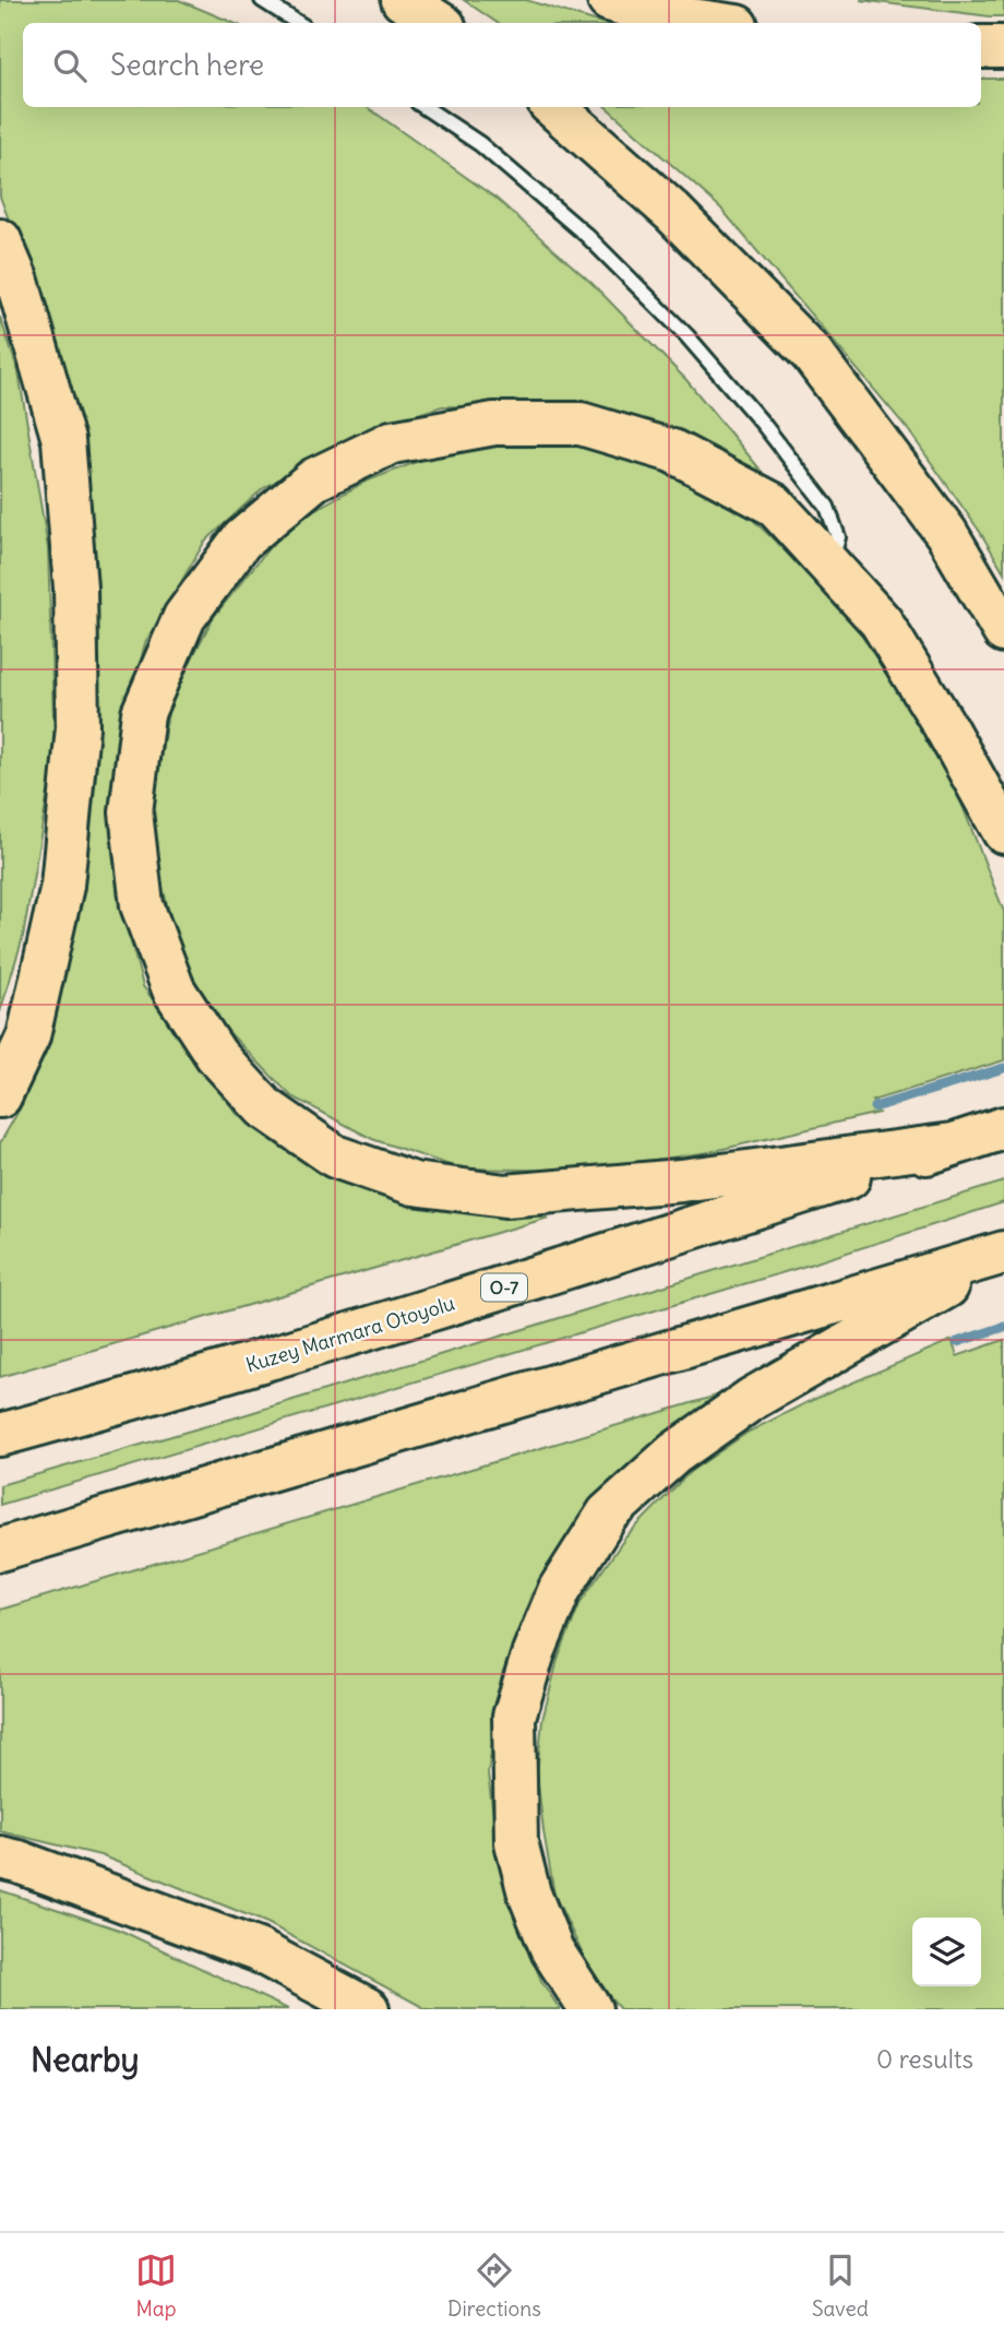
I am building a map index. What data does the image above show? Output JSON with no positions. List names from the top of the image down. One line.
{"streets":{"highway":["O-7","Kuzey Marmara Otoyolu"]},"page":{"search":"Search here","heading":["Nearby","0 results"],"nav":["Map","Directions","Saved"]}}
